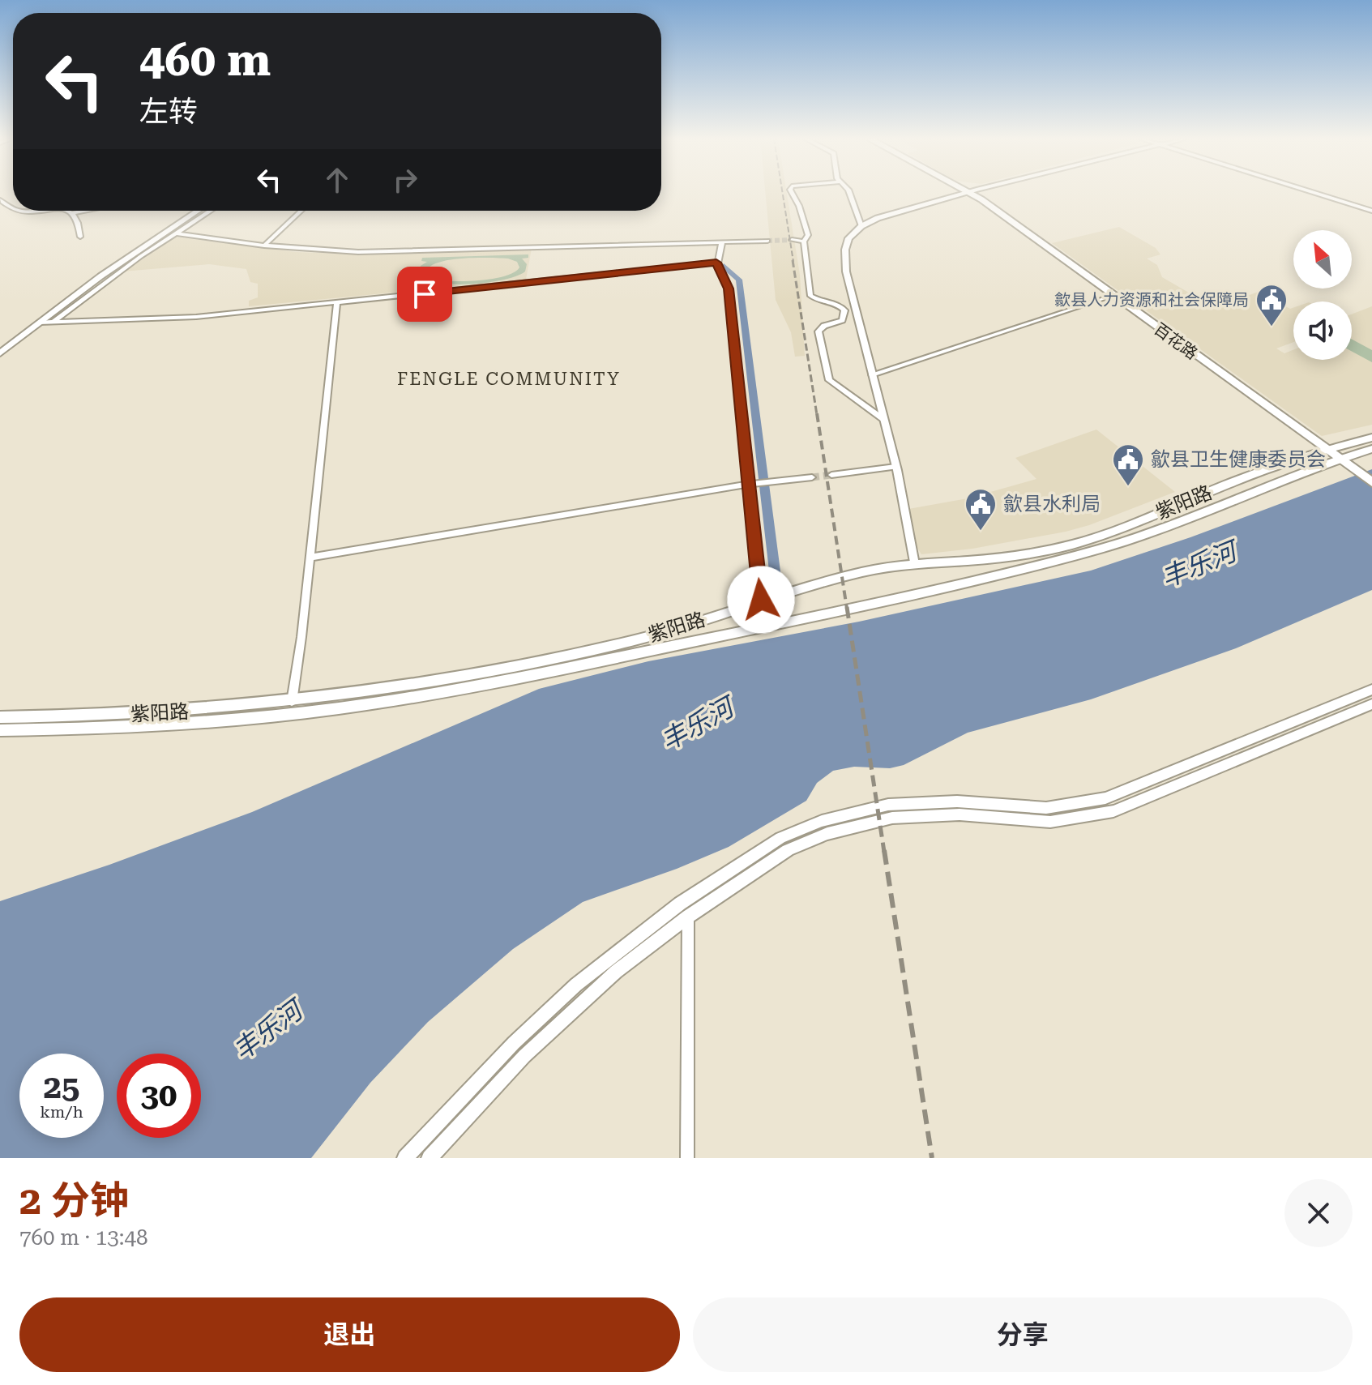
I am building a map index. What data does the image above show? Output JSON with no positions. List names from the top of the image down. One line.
{"streets":{"main road":["百花路","紫阳路"]},"crossings":[["百花路","紫阳路"]],"districts":["FENGLE COMMUNITY"],"water":["丰乐河"],"places":{"public building":["歙县人力资源和社会保障局","歙县卫生健康委员会","歙县水利局"]},"north":"top left","page":{"turn":["460 m","左转"],"speed":"25 km/h","limit":"30","heading":["2 分钟","760 m · 13:48"],"buttons":["退出","分享"]}}
